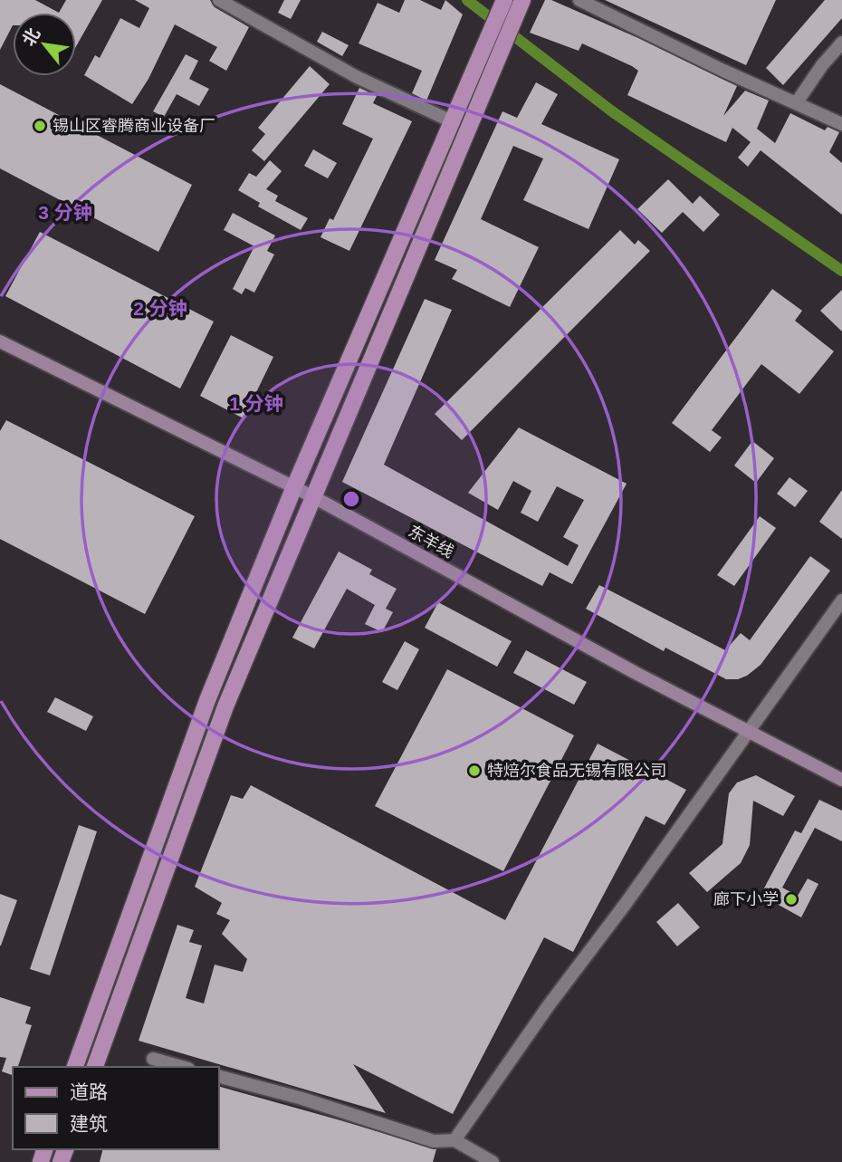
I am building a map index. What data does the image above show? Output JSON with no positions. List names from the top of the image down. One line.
{"streets":{"main road":["东羊线"]},"places":["锡山区睿腾商业设备厂","特焙尔食品无锡有限公司","廊下小学"],"legend":["道路","建筑"],"north":"top left","rings":["3 分钟","2 分钟","1 分钟"]}
